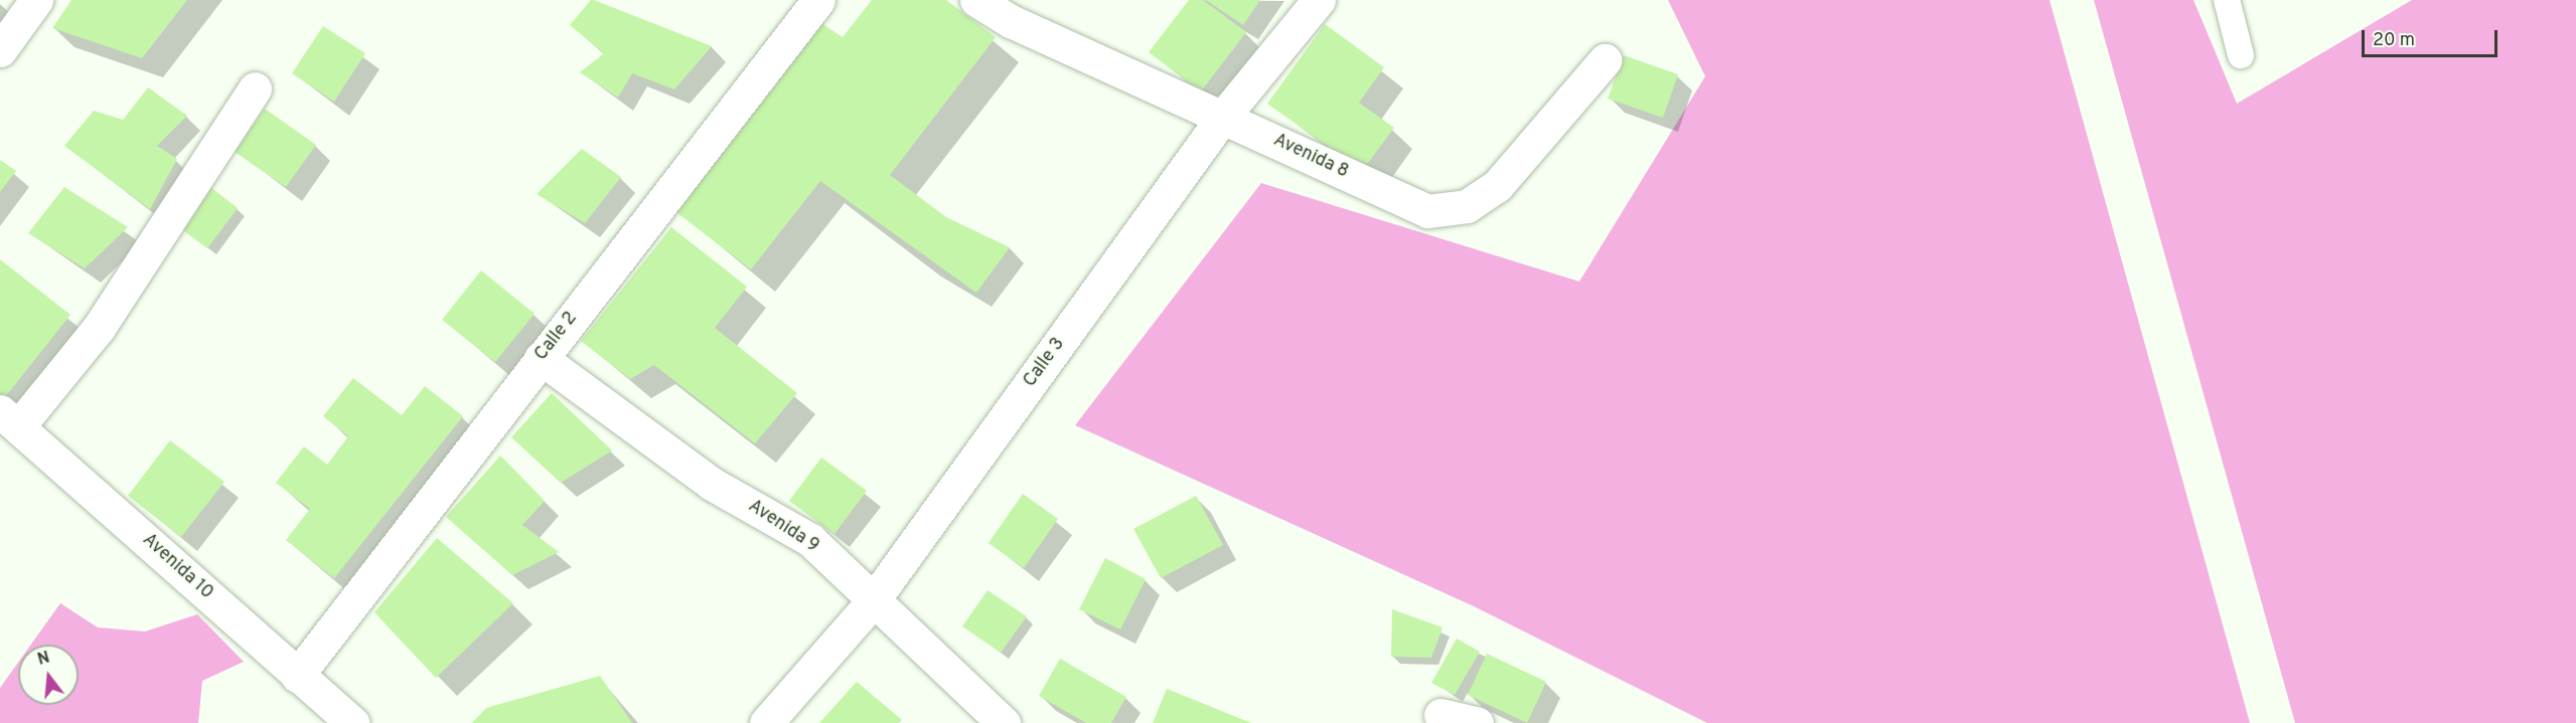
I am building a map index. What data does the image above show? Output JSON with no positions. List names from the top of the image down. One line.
{"streets":{"street":["Avenida 8","Calle 2","Calle 3","Avenida 9","Avenida 10"]},"crossings":[["Avenida 8","Calle 3"],["Calle 2","Avenida 9"],["Calle 2","Avenida 10"],["Calle 3","Avenida 9"]],"scale_bar":"20 m","north":"top"}
